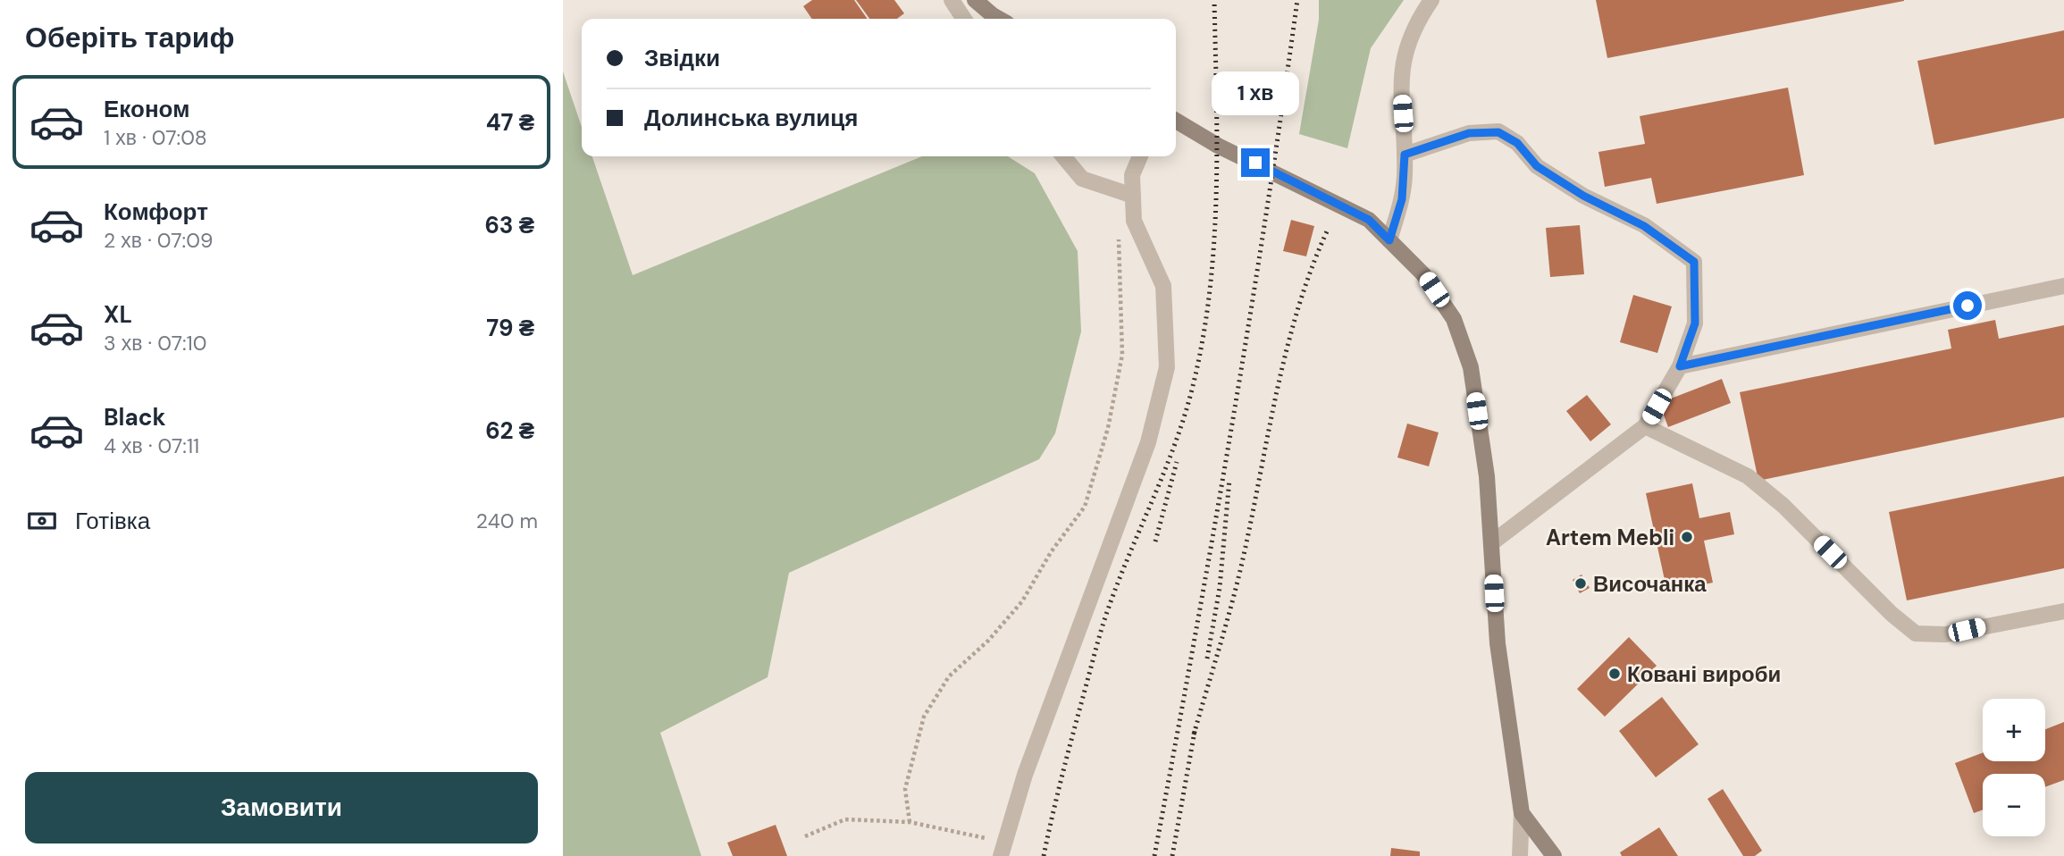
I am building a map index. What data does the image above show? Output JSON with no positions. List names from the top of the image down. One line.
{"places":["Artem Mebli","Височанка","Ковані вироби"],"page":{"heading":"Оберіть тариф","banner":["Звідки","Долинська вулиця"],"bubble":"1 хв","list":[{"name":"Економ","note":"1 хв · 07:08","value":"47 ₴"},{"name":"Комфорт","note":"2 хв · 07:09","value":"63 ₴"},{"name":"XL","note":"3 хв · 07:10","value":"79 ₴"},{"name":"Black","note":"4 хв · 07:11","value":"62 ₴"}],"pay":["Готівка","240 m"],"map_buttons":["+","−"],"buttons":"Замовити"}}
